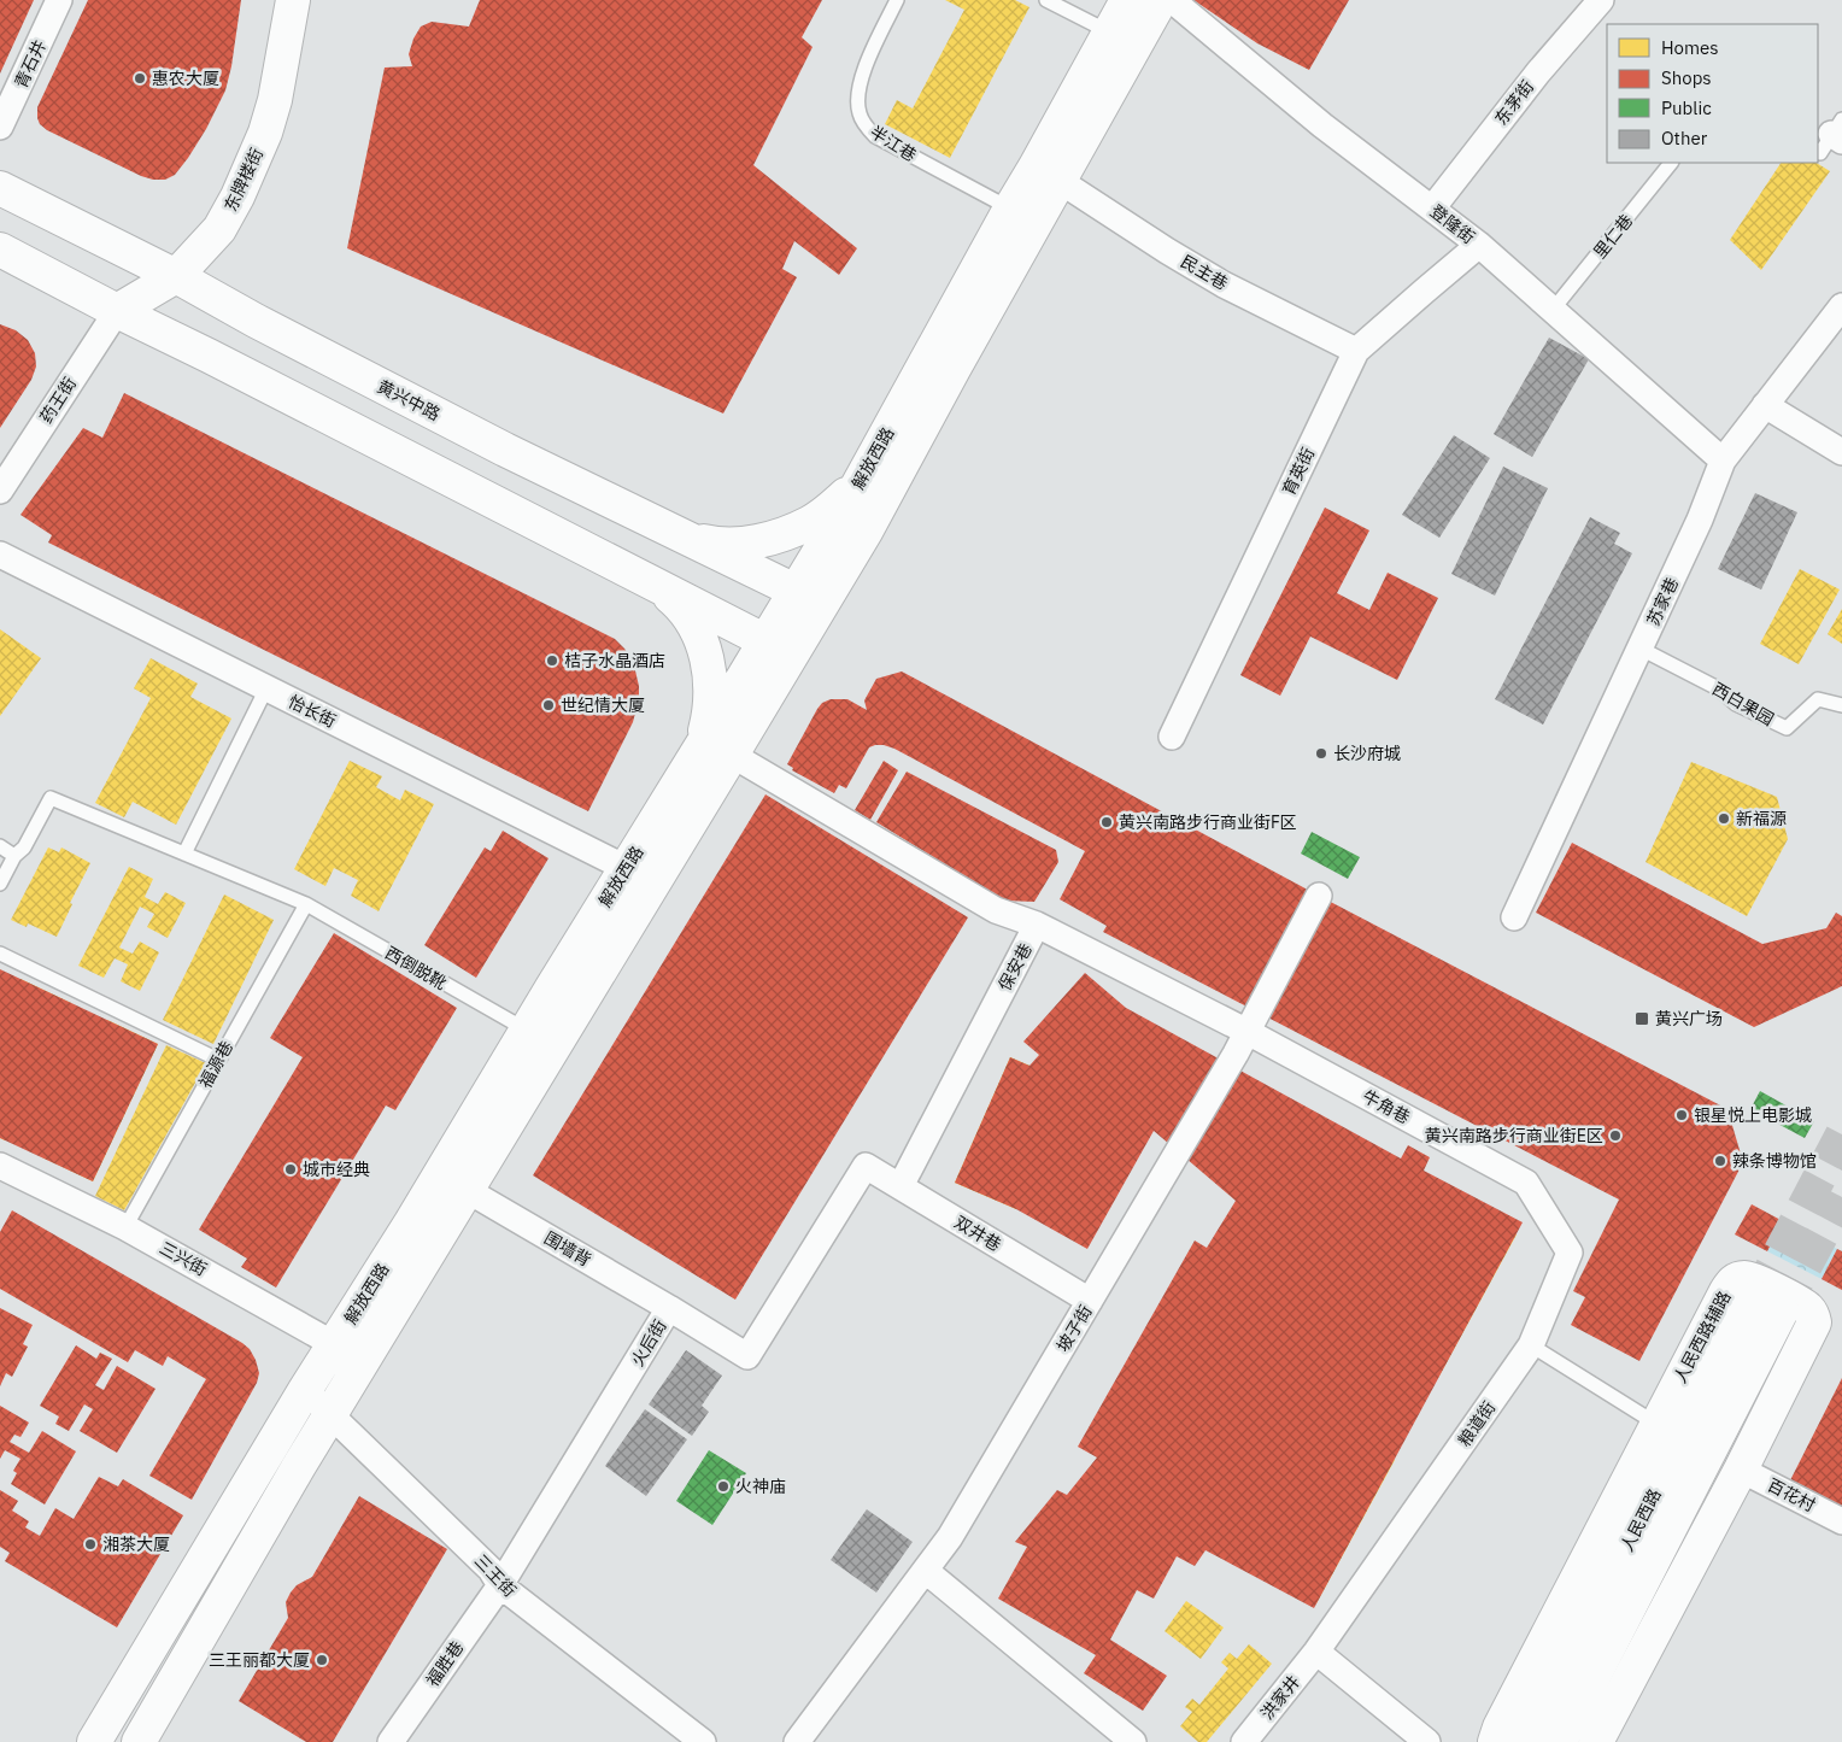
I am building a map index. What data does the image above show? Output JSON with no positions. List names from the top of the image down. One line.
{"streets":{"main road":["东牌楼街","黄兴中路","解放西路","人民西路辅路","人民西路"],"street":["青石井","东茅街","登隆街","民主巷","药王街","育英街","苏家巷","怡长街","保安巷","牛角巷","双井巷","围墙背","三兴街","坡子街","火后街","粮道街","百花村","三王街","福胜巷","洪家井"],"lane":["半江巷","里仁巷","西白果园","西倒脱靴","福源巷"]},"crossings":[["东茅街","登隆街"],["半江巷","解放西路"],["东牌楼街","药王街"],["东牌楼街","黄兴中路"],["登隆街","里仁巷"],["登隆街","育英街"],["登隆街","苏家巷"],["民主巷","解放西路"],["民主巷","育英街"],["黄兴中路","解放西路"],["解放西路","怡长街"],["解放西路","西倒脱靴"],["解放西路","围墙背"],["解放西路","三兴街"],["解放西路","三王街"],["苏家巷","西白果园"],["保安巷","牛角巷"],["保安巷","双井巷"],["保安巷","坡子街"],["西倒脱靴","福源巷"],["福源巷","三兴街"],["牛角巷","坡子街"],["牛角巷","粮道街"],["双井巷","坡子街"],["双井巷","火后街"],["围墙背","火后街"],["人民西路辅路","百花村"],["火后街","三王街"],["火后街","福胜巷"],["粮道街","洪家井"],["三王街","福胜巷"]],"places":{"other":["惠农大厦","桔子水晶酒店","世纪情大厦","长沙府城","新福源","黄兴南路步行商业街F区","银星悦上电影城","黄兴南路步行商业街E区","辣条博物馆","城市经典","火神庙","湘茶大厦","三王丽都大厦"],"transit":["黄兴广场"]},"legend":["Homes","Shops","Public","Other"]}
